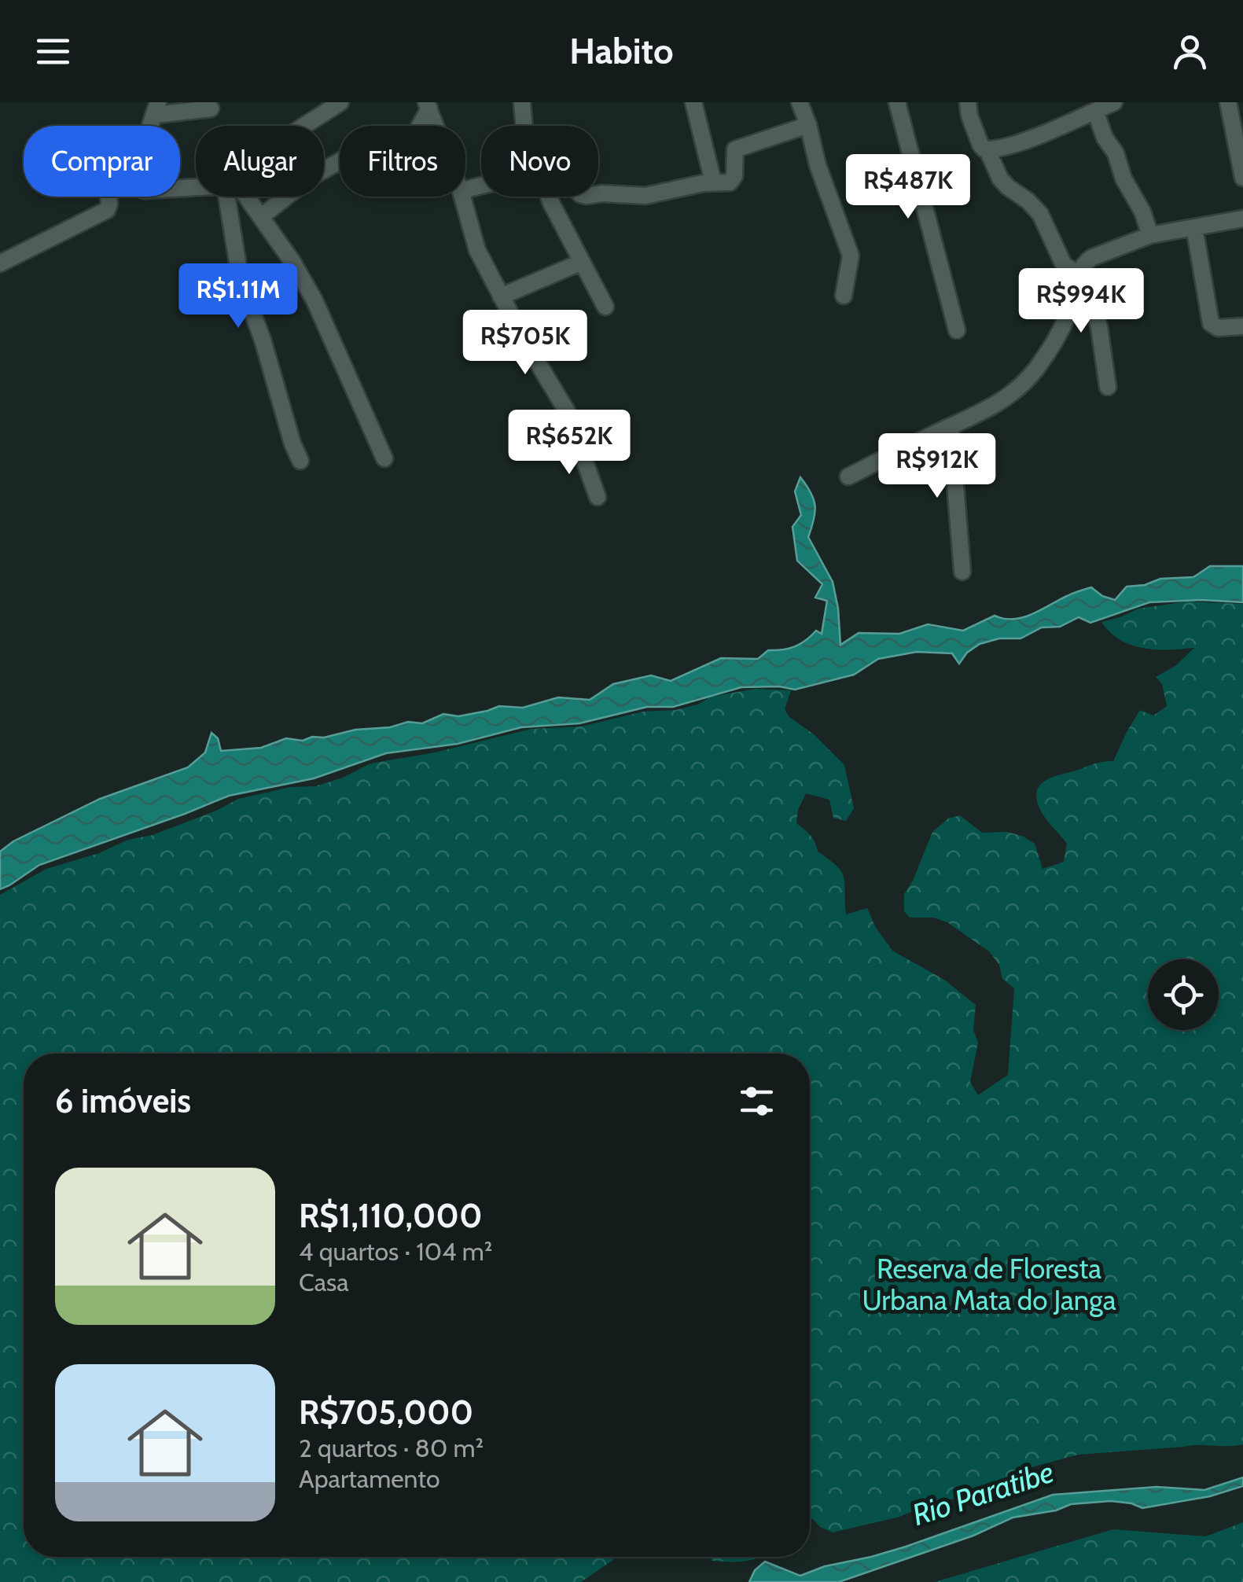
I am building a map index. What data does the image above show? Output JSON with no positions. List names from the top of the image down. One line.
{"water":["Rio Paratibe"],"parks":["Reserva de Floresta Urbana Mata do Janga"],"page":{"header":"Habito","chip":["Comprar","Alugar","Filtros","Novo"],"price":["R$487K","R$1.11M","R$994K","R$705K","R$652K","R$912K"],"heading":"6 imóveis","list":[{"name":"R$1,110,000","note":"4 quartos · 104 m² · Casa"},{"name":"R$705,000","note":"2 quartos · 80 m² · Apartamento"}]}}
